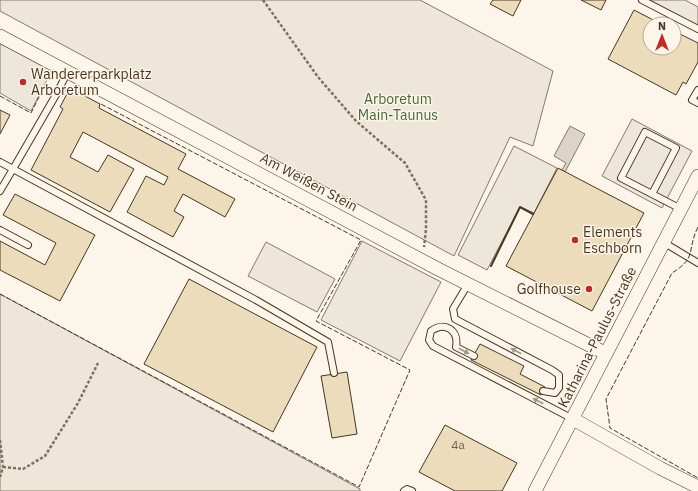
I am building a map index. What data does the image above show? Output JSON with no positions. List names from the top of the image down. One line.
{"streets":{"street":["Am Weißen Stein","Katharina-Paulus-Straße"]},"crossings":[["Am Weißen Stein","Katharina-Paulus-Straße"]],"parks":["Arboretum Main-Taunus"],"places":["Wandererparkplatz Arboretum","Elements Eschborn","Golfhouse"],"house_numbers":["4a"],"north":"top"}
